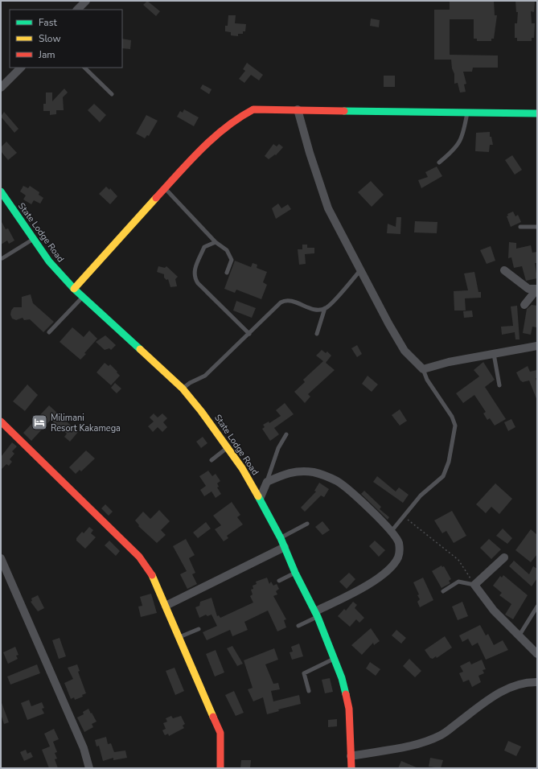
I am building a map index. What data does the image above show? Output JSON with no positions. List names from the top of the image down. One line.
{"streets":{"street":["State Lodge Road"]},"places":{"hotel":["Milimani Resort Kakamega"]},"legend":["Fast","Slow","Jam"]}
